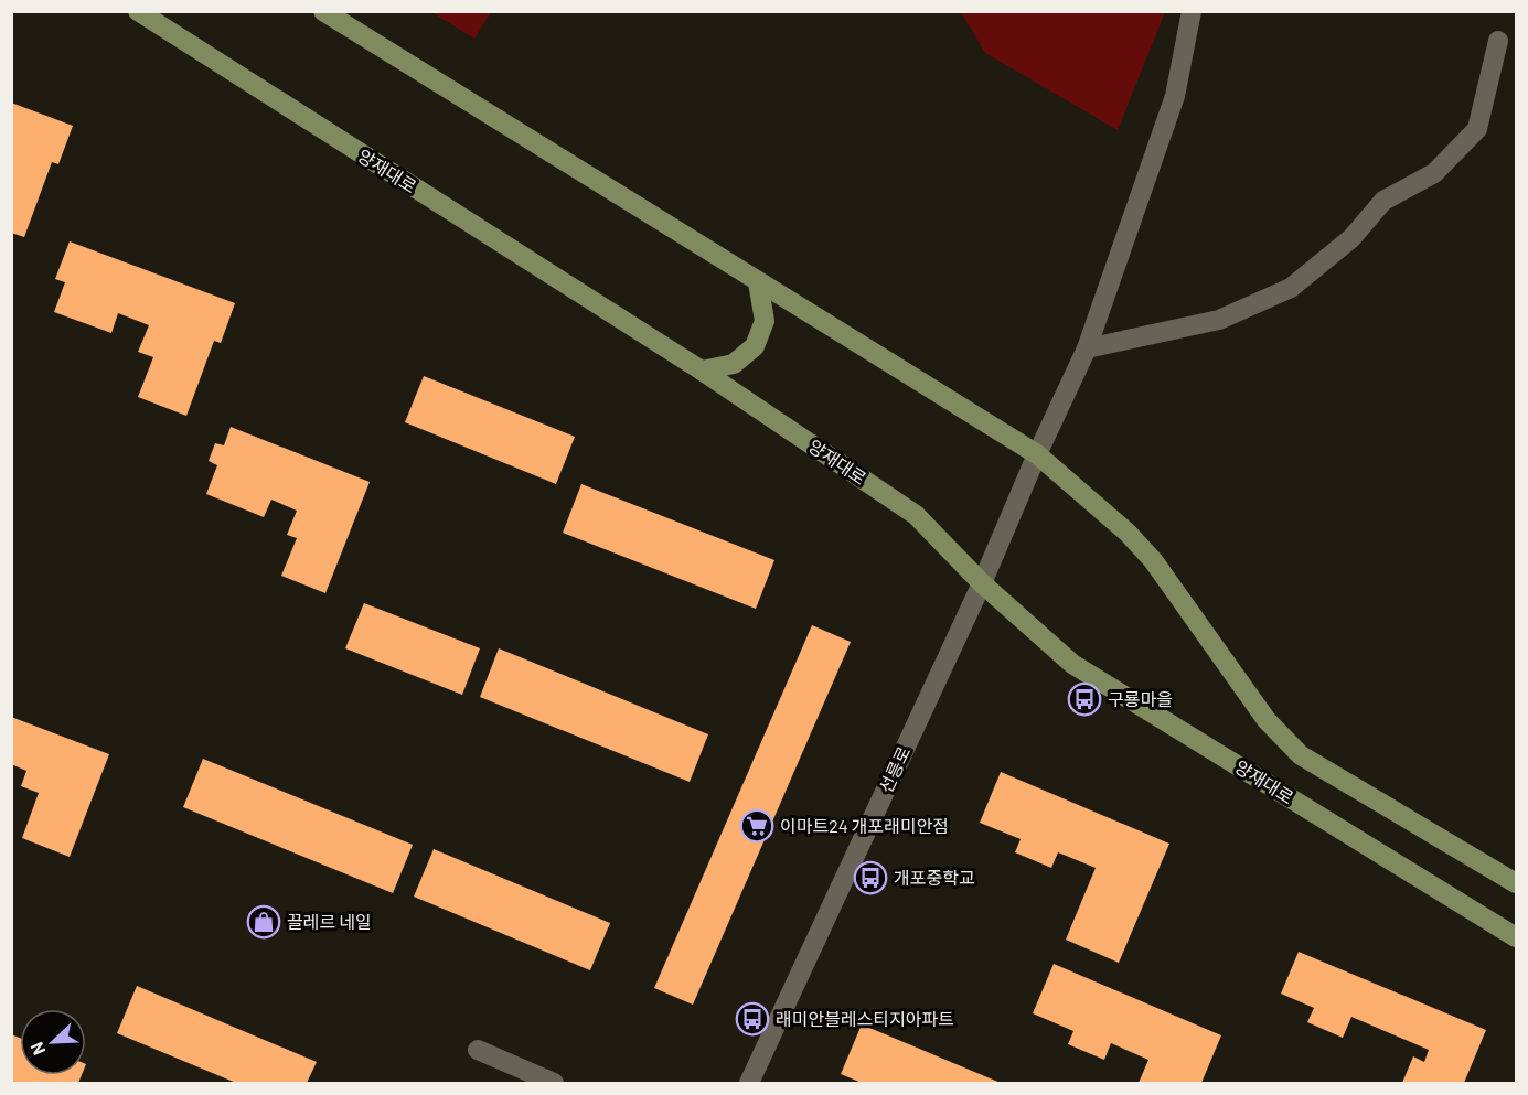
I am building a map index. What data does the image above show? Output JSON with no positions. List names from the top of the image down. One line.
{"streets":{"main road":["양재대로"],"street":["선릉로"]},"crossings":[["양재대로","선릉로"]],"places":{"bus stop":["구룡마을","개포중학교","래미안블레스티지아파트"],"supermarket":["이마트24 개포래미안점"],"shop":["끌레르 네일"]},"north":"bottom left"}
